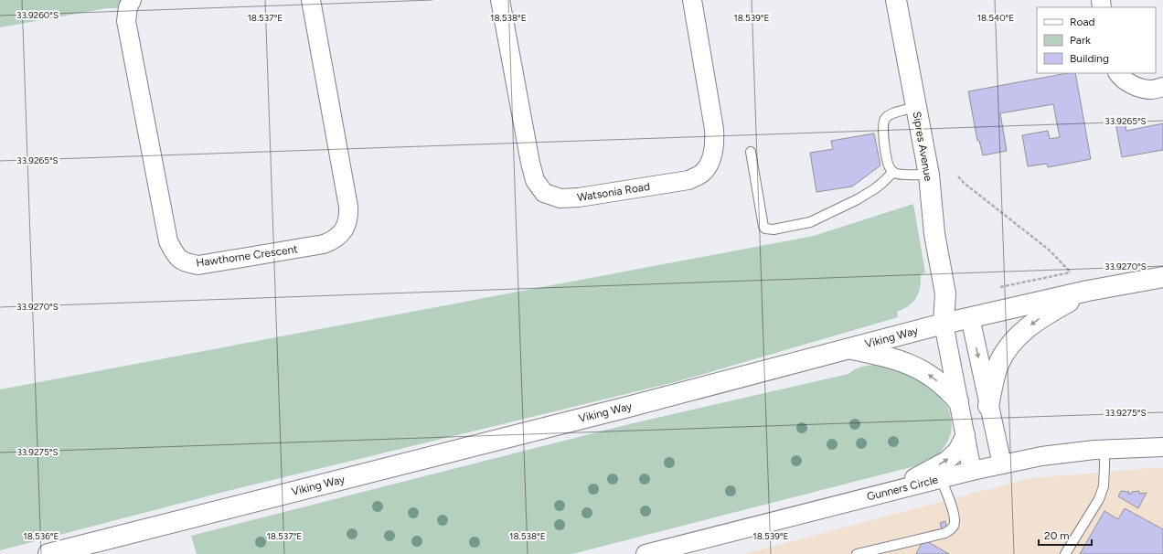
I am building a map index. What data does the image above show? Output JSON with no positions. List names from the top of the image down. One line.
{"streets":{"main road":["Sipres Avenue","Viking Way"],"street":["Watsonia Road","Hawthorne Crescent","Gunners Circle"]},"crossings":[["Sipres Avenue","Viking Way"],["Sipres Avenue","Gunners Circle"]],"legend":["Road","Park","Building"],"scale_bar":"20 m","coordinates":["33.9260°S","18.537°E","18.538°E","18.539°E","18.540°E","33.9265°S","33.9270°S","33.9275°S","18.536°E"]}
